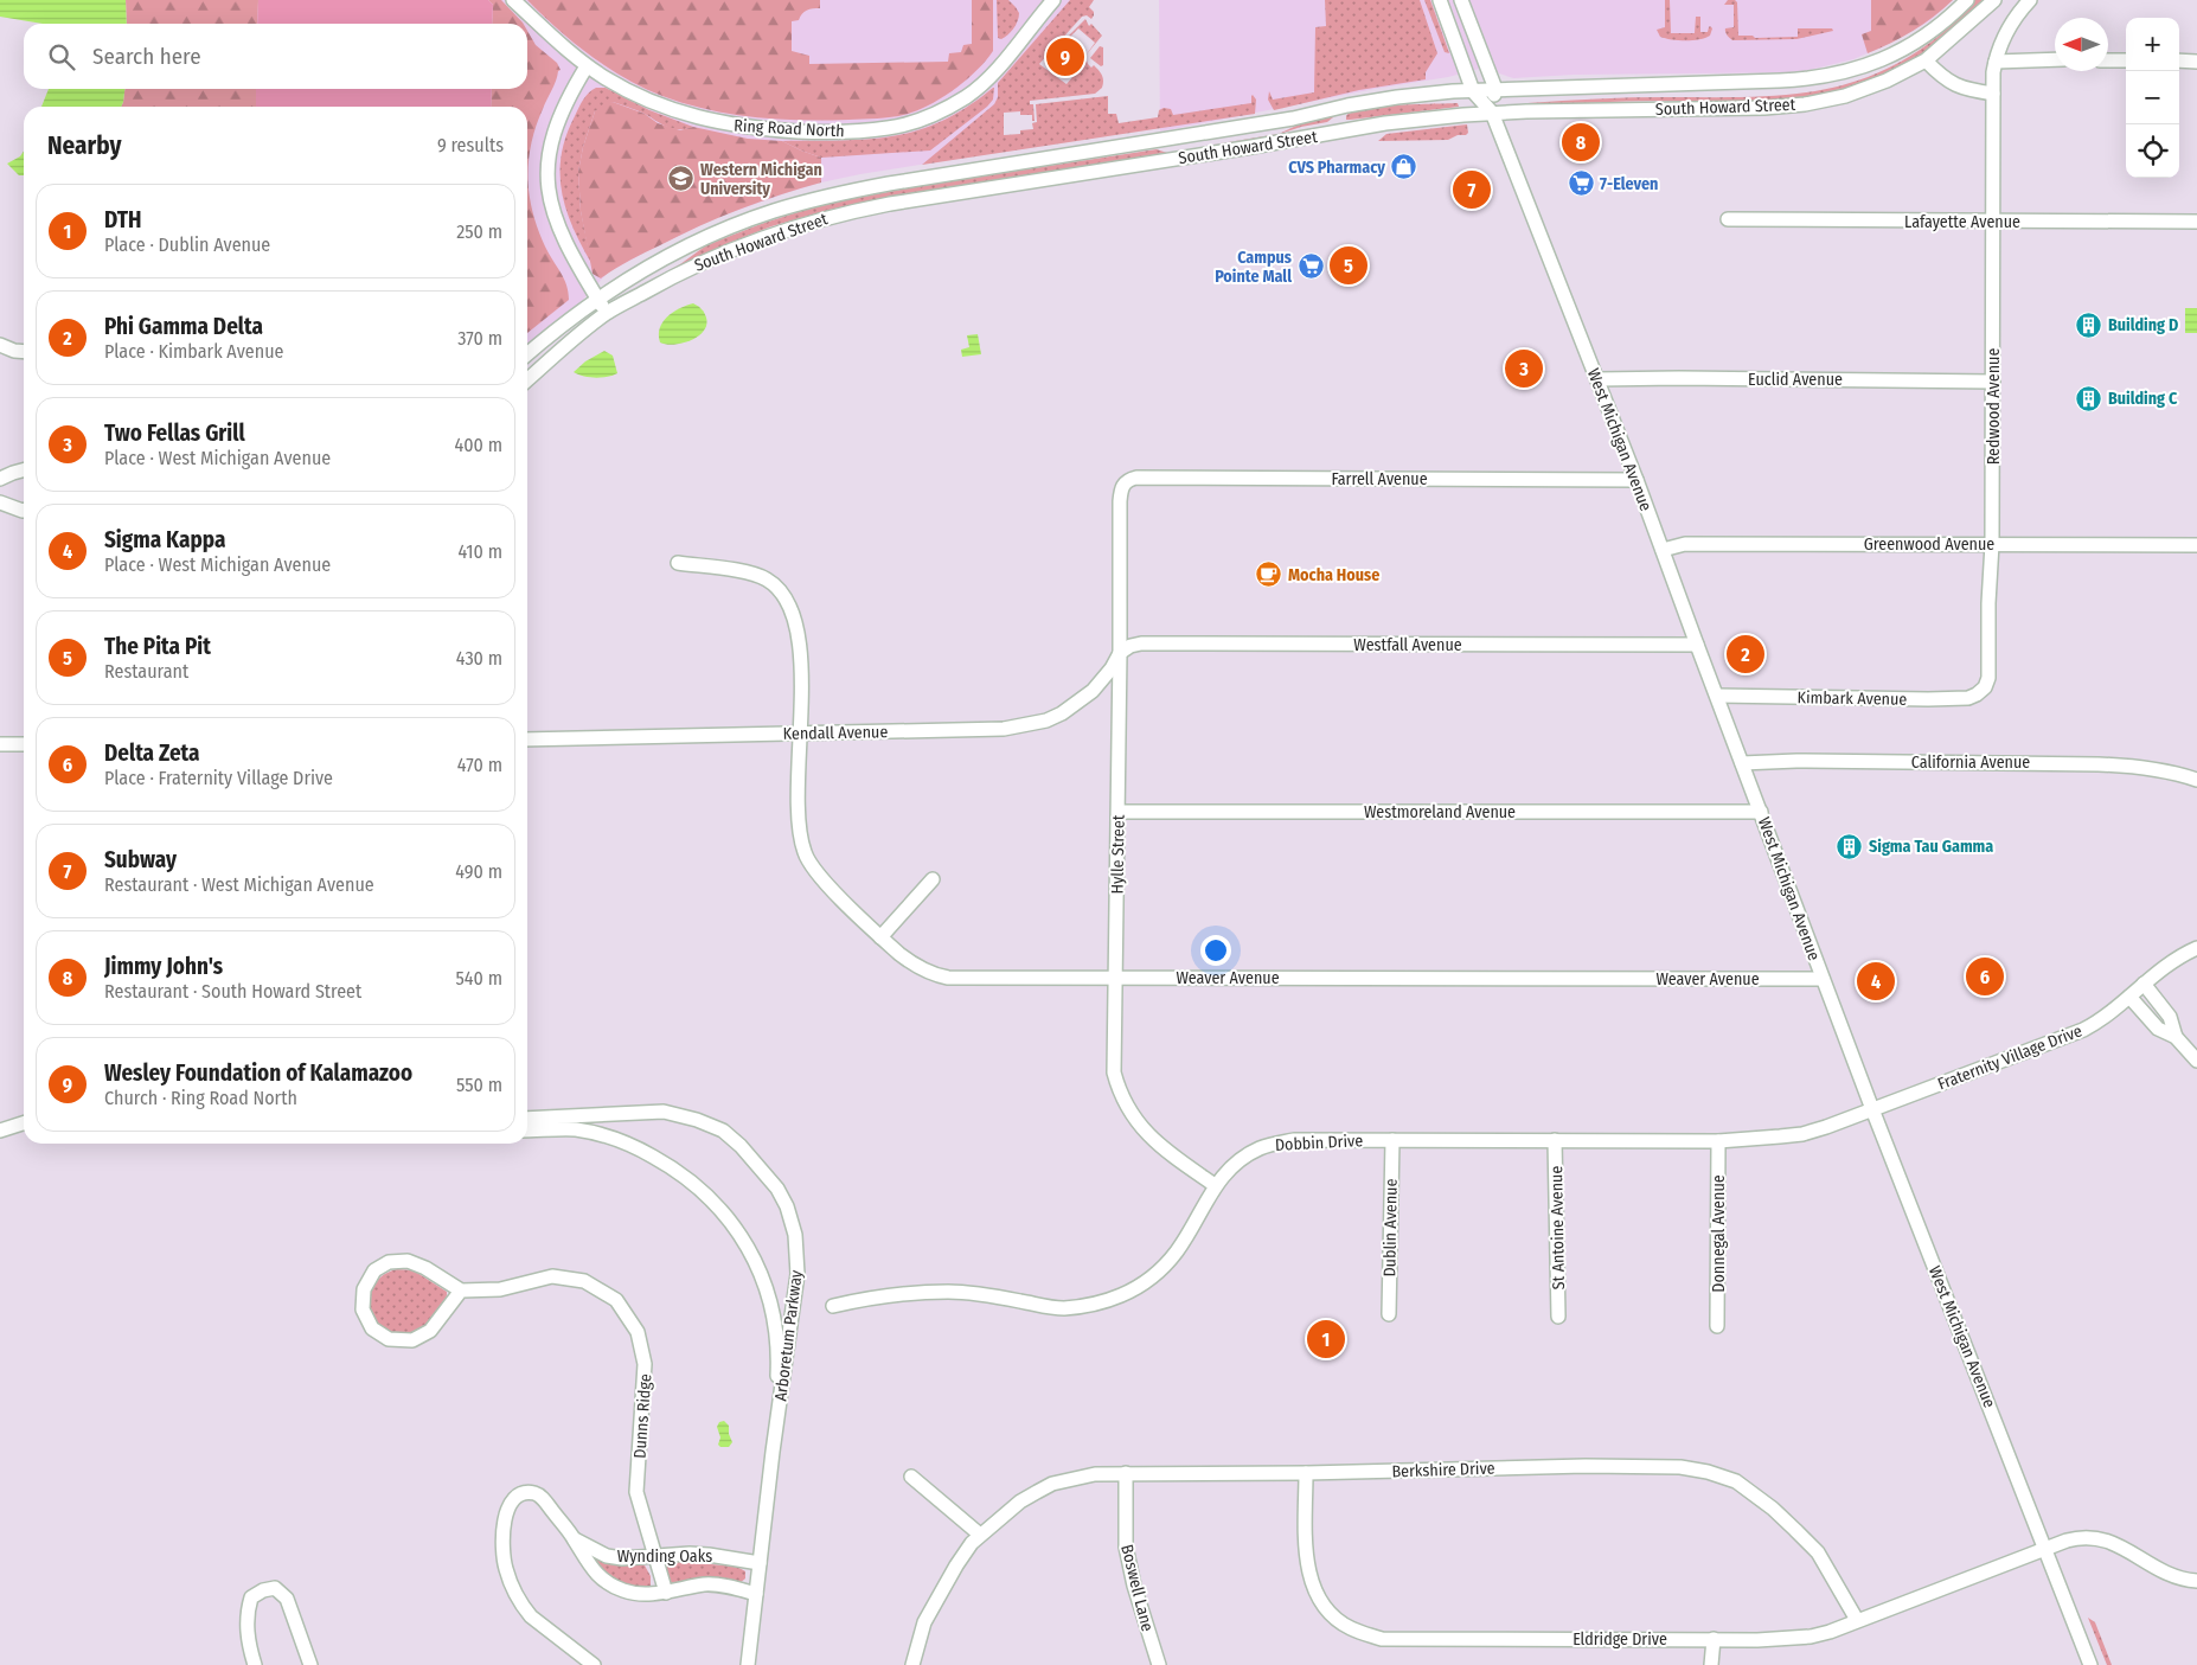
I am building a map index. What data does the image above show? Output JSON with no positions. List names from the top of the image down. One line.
{"streets":{"street":["South Howard Street","Ring Road North","Lafayette Avenue","Euclid Avenue","Redwood Avenue","West Michigan Avenue","Farrell Avenue","Greenwood Avenue","Westfall Avenue","Kimbark Avenue","Kendall Avenue","California Avenue","Westmoreland Avenue","Hylle Street","Weaver Avenue","Fraternity Village Drive","Dobbin Drive","Dublin Avenue","St Antoine Avenue","Donnegal Avenue","Arboretum Parkway","Dunns Ridge","Berkshire Drive","Wynding Oaks","Boswell Lane","Eldridge Drive"]},"crossings":[["South Howard Street","West Michigan Avenue"],["Lafayette Avenue","Redwood Avenue"],["Euclid Avenue","Redwood Avenue"],["Euclid Avenue","West Michigan Avenue"],["Redwood Avenue","Greenwood Avenue"],["Redwood Avenue","Kimbark Avenue"],["West Michigan Avenue","Farrell Avenue"],["West Michigan Avenue","Greenwood Avenue"],["West Michigan Avenue","Westfall Avenue"],["West Michigan Avenue","Kimbark Avenue"],["West Michigan Avenue","California Avenue"],["West Michigan Avenue","Westmoreland Avenue"],["West Michigan Avenue","Weaver Avenue"],["West Michigan Avenue","Fraternity Village Drive"],["West Michigan Avenue","Dobbin Drive"],["West Michigan Avenue","Eldridge Drive"],["Farrell Avenue","Hylle Street"],["Westfall Avenue","Kendall Avenue"],["Westfall Avenue","Hylle Street"],["Kendall Avenue","Hylle Street"],["Kendall Avenue","Weaver Avenue"],["Westmoreland Avenue","Hylle Street"],["Hylle Street","Weaver Avenue"],["Hylle Street","Dobbin Drive"],["Fraternity Village Drive","Dobbin Drive"],["Dobbin Drive","Dublin Avenue"],["Dobbin Drive","St Antoine Avenue"],["Dobbin Drive","Donnegal Avenue"],["Arboretum Parkway","Wynding Oaks"],["Dunns Ridge","Wynding Oaks"],["Berkshire Drive","Boswell Lane"],["Berkshire Drive","Eldridge Drive"]],"places":{"shop":["CVS Pharmacy"],"school or university":["Western Michigan University"],"supermarket":["7-Eleven","Campus Pointe Mall"],"building":["Building D","Building C","Sigma Tau Gamma"],"cafe":["Mocha House"]},"north":"left","page":{"map_buttons":["+","−"],"search":"Search here","pins":["9","8","7","5","3","2","6","4","1"],"heading":["Nearby","9 results"],"list":[{"mark":"1","name":"DTH","note":"Place · Dublin Avenue","value":"250 m"},{"mark":"2","name":"Phi Gamma Delta","note":"Place · Kimbark Avenue","value":"370 m"},{"mark":"3","name":"Two Fellas Grill","note":"Place · West Michigan Avenue","value":"400 m"},{"mark":"4","name":"Sigma Kappa","note":"Place · West Michigan Avenue","value":"410 m"},{"mark":"5","name":"The Pita Pit","note":"Restaurant","value":"430 m"},{"mark":"6","name":"Delta Zeta","note":"Place · Fraternity Village Drive","value":"470 m"},{"mark":"7","name":"Subway","note":"Restaurant · West Michigan Avenue","value":"490 m"},{"mark":"8","name":"Jimmy John's","note":"Restaurant · South Howard Street","value":"540 m"},{"mark":"9","name":"Wesley Foundation of Kalamazoo","note":"Church · Ring Road North","value":"550 m"}]}}
